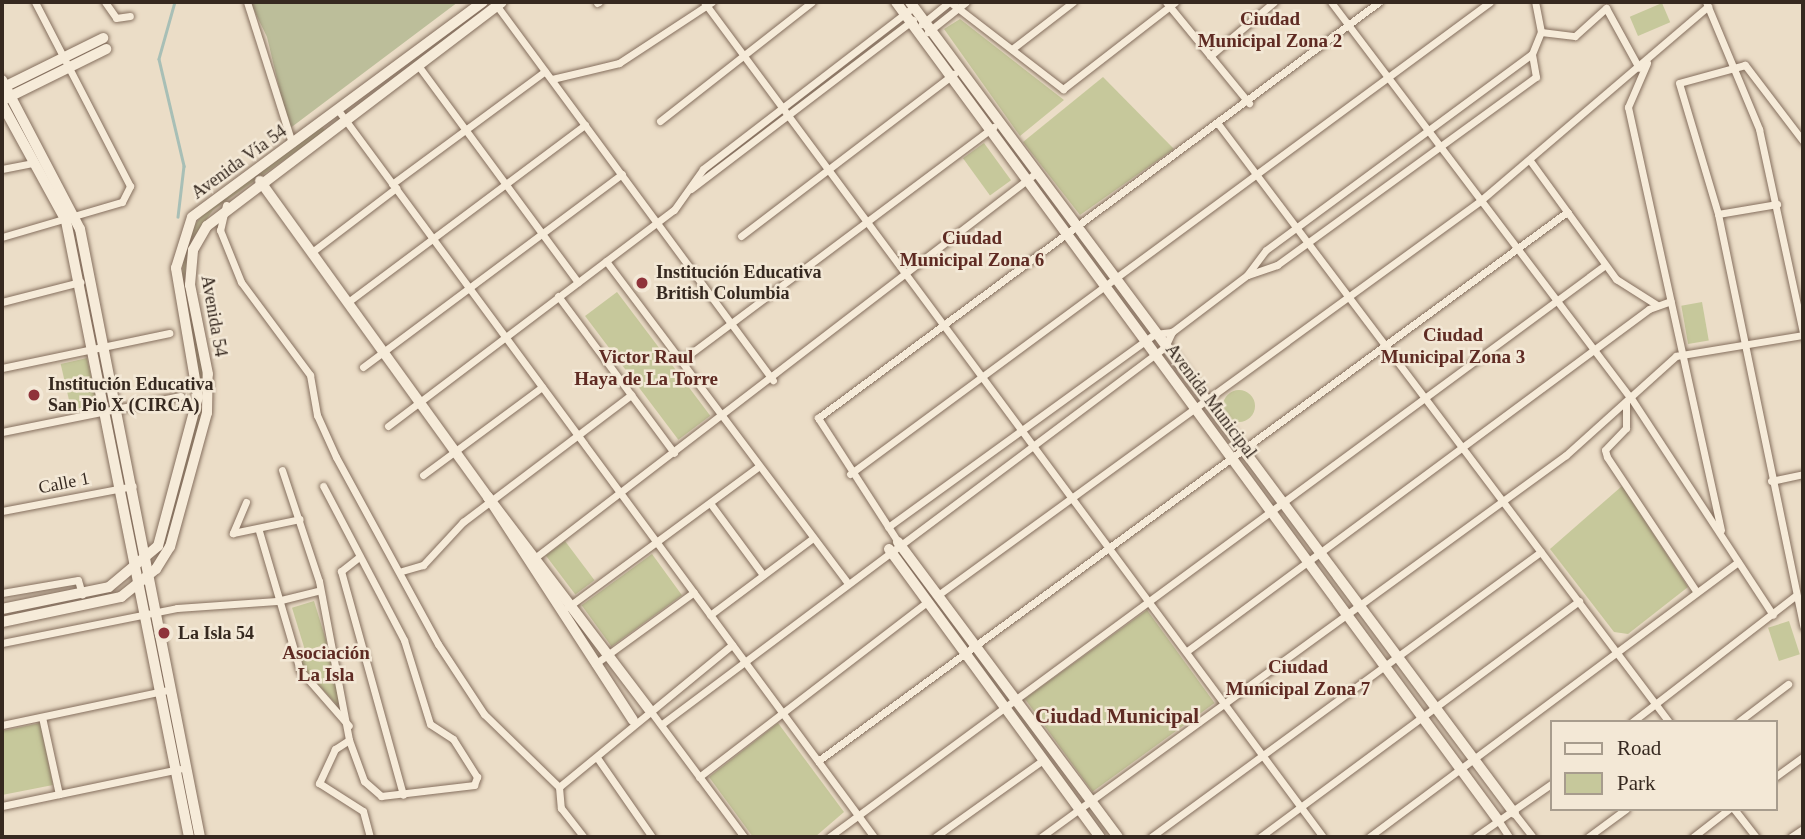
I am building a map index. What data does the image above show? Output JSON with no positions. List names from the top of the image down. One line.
{"streets":{"street":["Avenida Vía 54","Avenida 54","Avenida Municipal","Calle 1"]},"districts":["Ciudad Municipal Zona 2","Ciudad Municipal Zona 6","Ciudad Municipal Zona 3","Victor Raul Haya de La Torre","Asociación La Isla","Ciudad Municipal Zona 7","Ciudad Municipal"],"places":["Institución Educativa British Columbia","Institución Educativa San Pio X (CIRCA)","La Isla 54"],"legend":["Road","Park"]}
